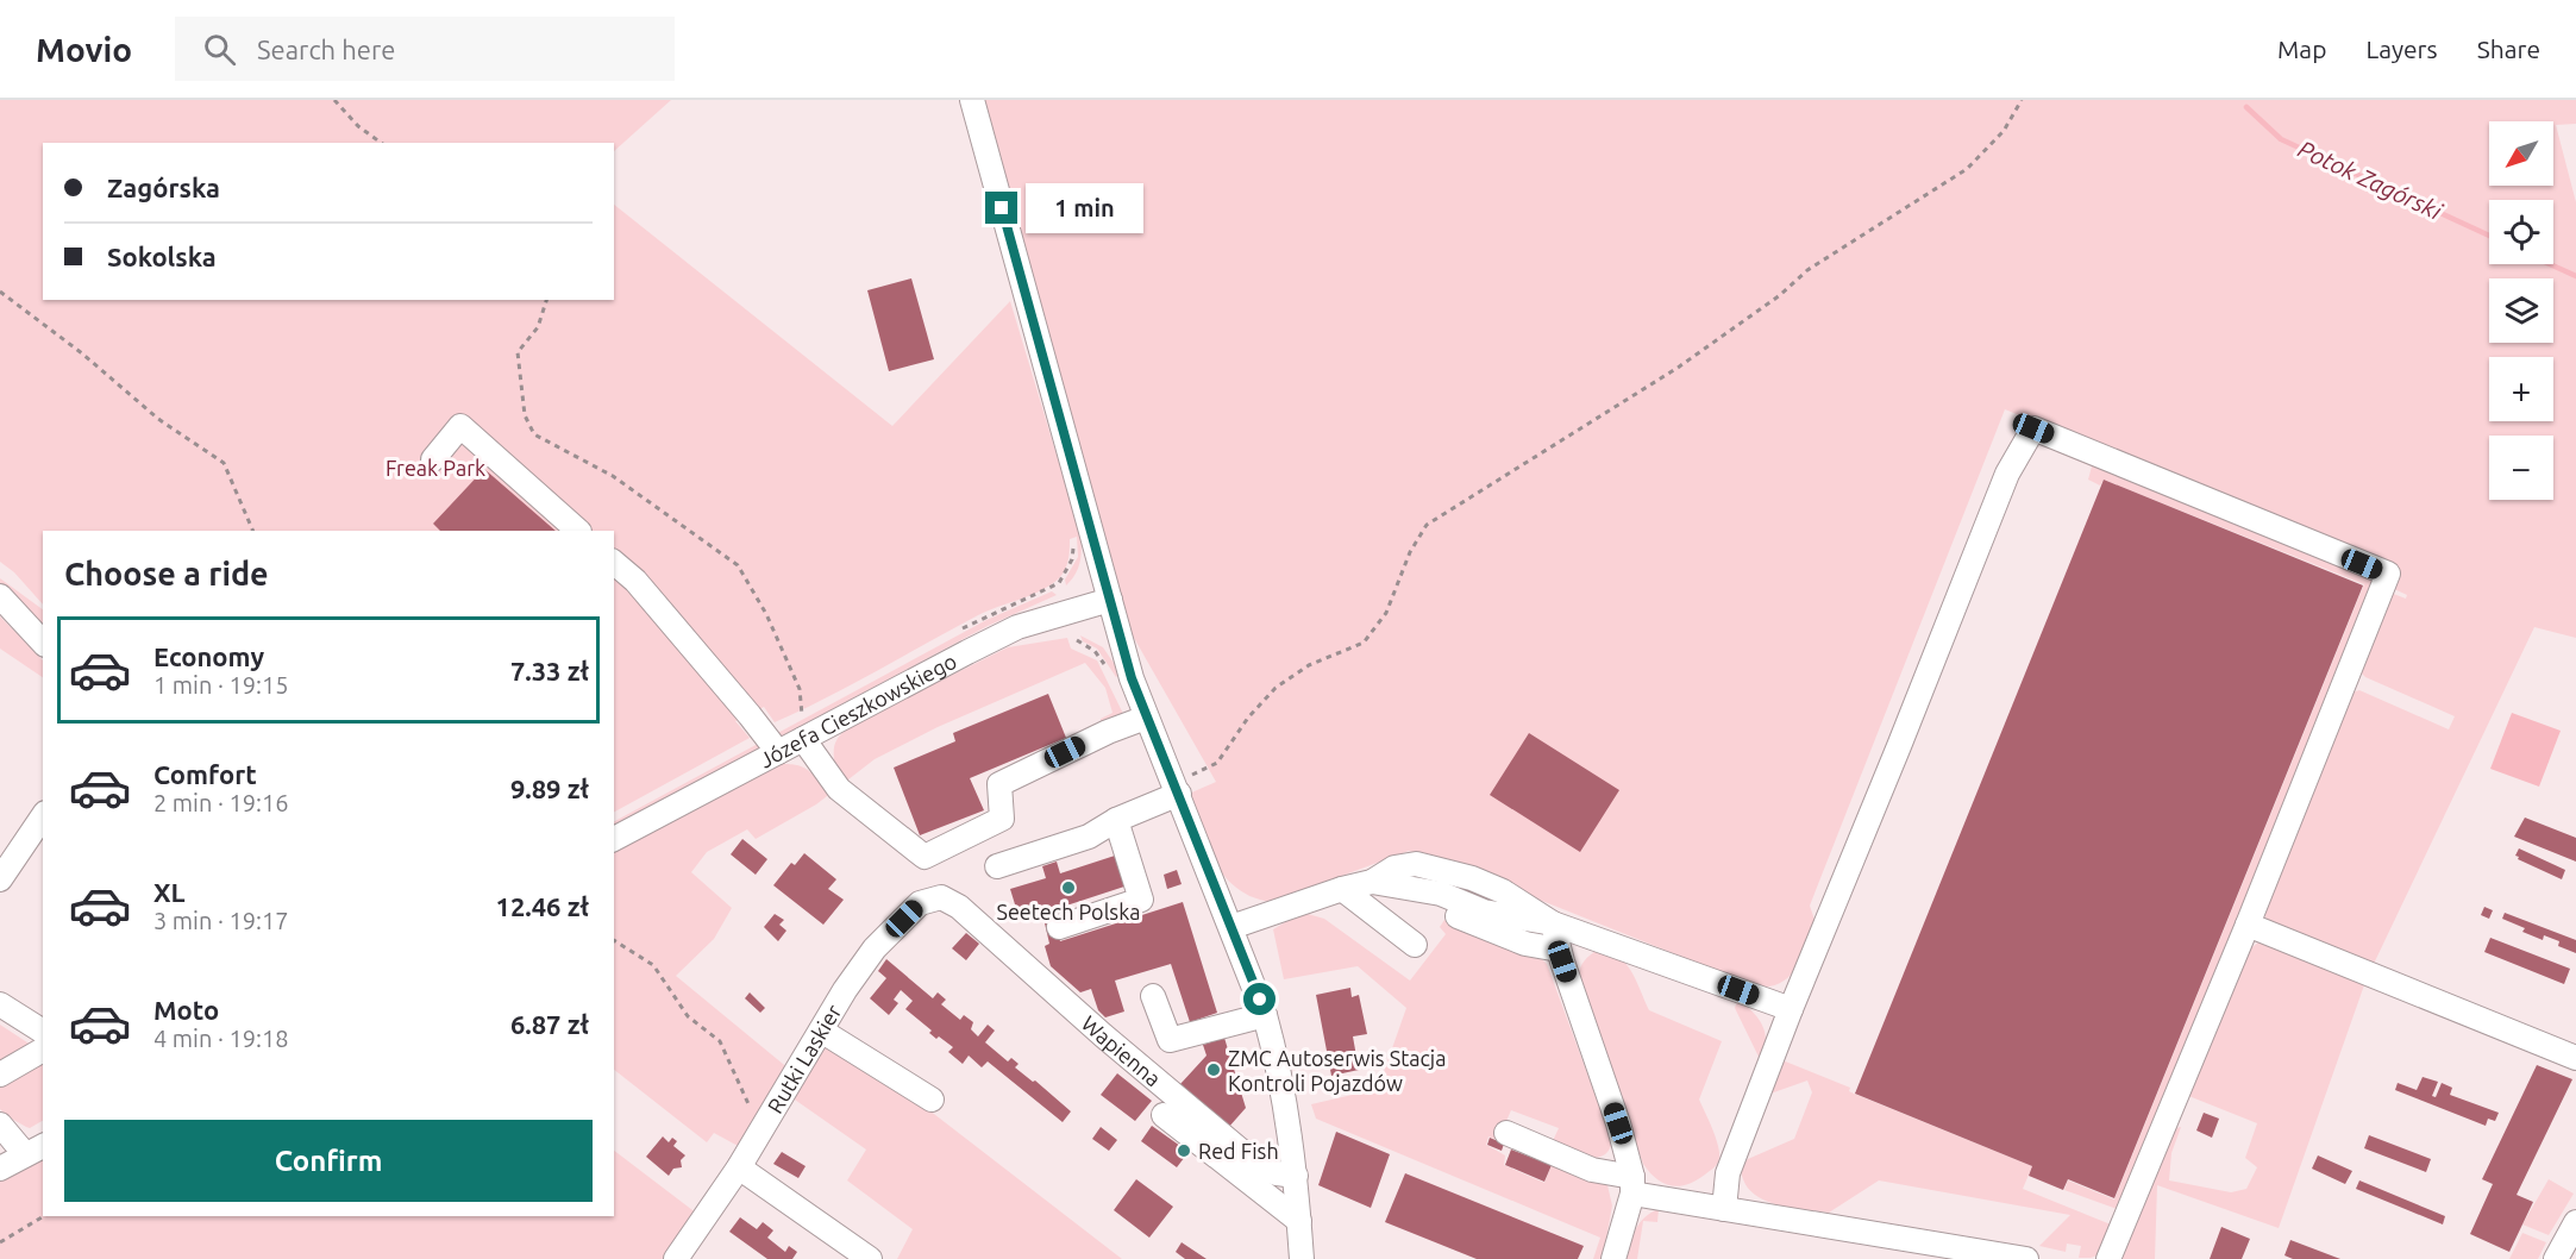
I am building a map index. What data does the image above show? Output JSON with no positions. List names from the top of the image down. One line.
{"streets":{"street":["Józefa Cieszkowskiego","Wapienna","Rutki Laskier"]},"crossings":[["Wapienna","Rutki Laskier"]],"water":["Potok Zagórski"],"parks":["Freak Park"],"places":["Seetech Polska","ZMC Autoserwis Stacja Kontroli Pojazdów","Red Fish"],"north":"bottom left","page":{"header":"Movio","search":"Search here","nav":["Map","Layers","Share"],"map_buttons":["+","−"],"banner":["Zagórska","Sokolska"],"bubble":"1 min","heading":"Choose a ride","list":[{"name":"Economy","note":"1 min · 19:15","value":"7.33 zł"},{"name":"Comfort","note":"2 min · 19:16","value":"9.89 zł"},{"name":"XL","note":"3 min · 19:17","value":"12.46 zł"},{"name":"Moto","note":"4 min · 19:18","value":"6.87 zł"}],"buttons":"Confirm"}}
